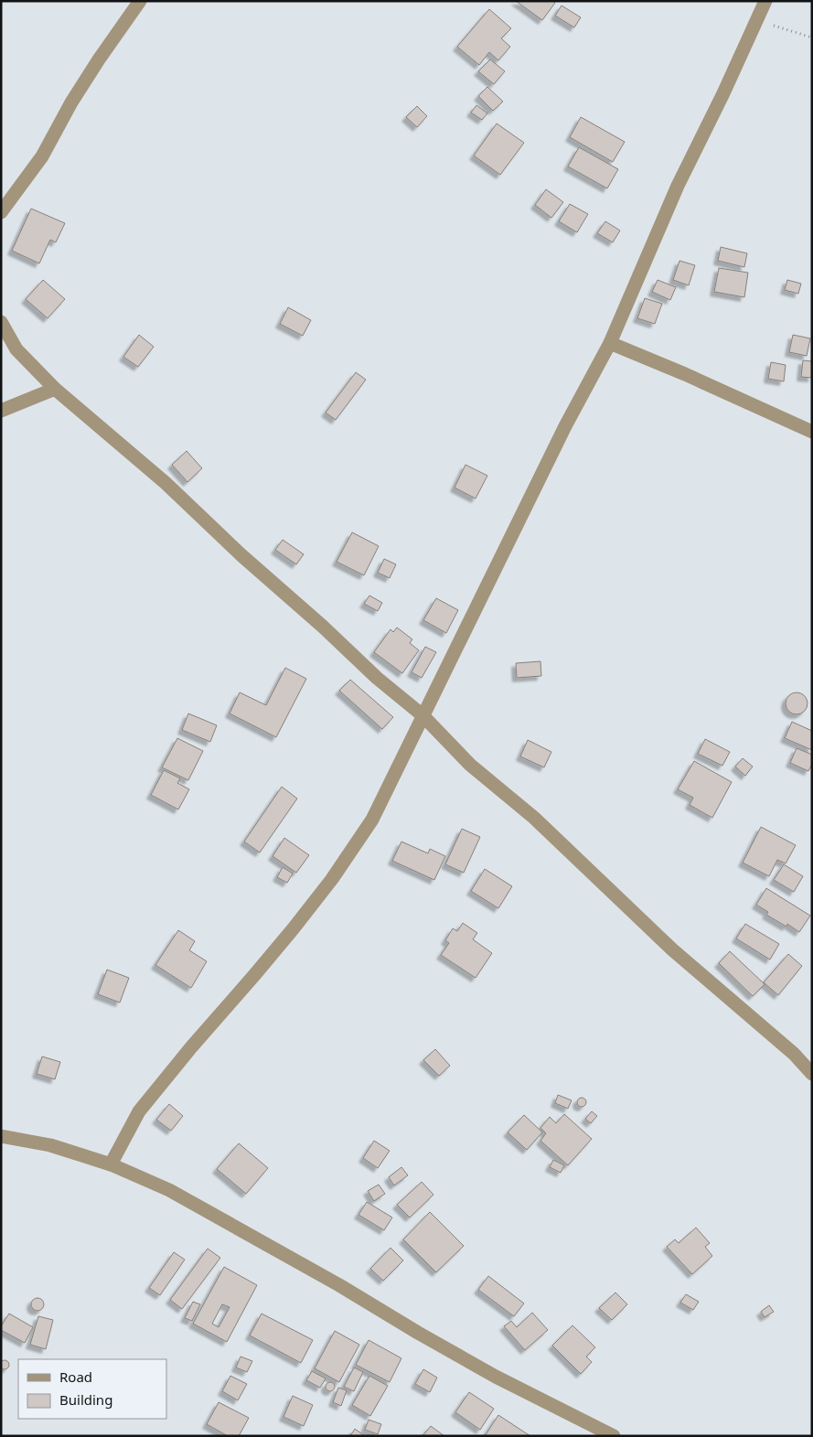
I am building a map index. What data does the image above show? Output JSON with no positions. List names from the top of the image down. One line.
{"legend":["Road","Building"]}
